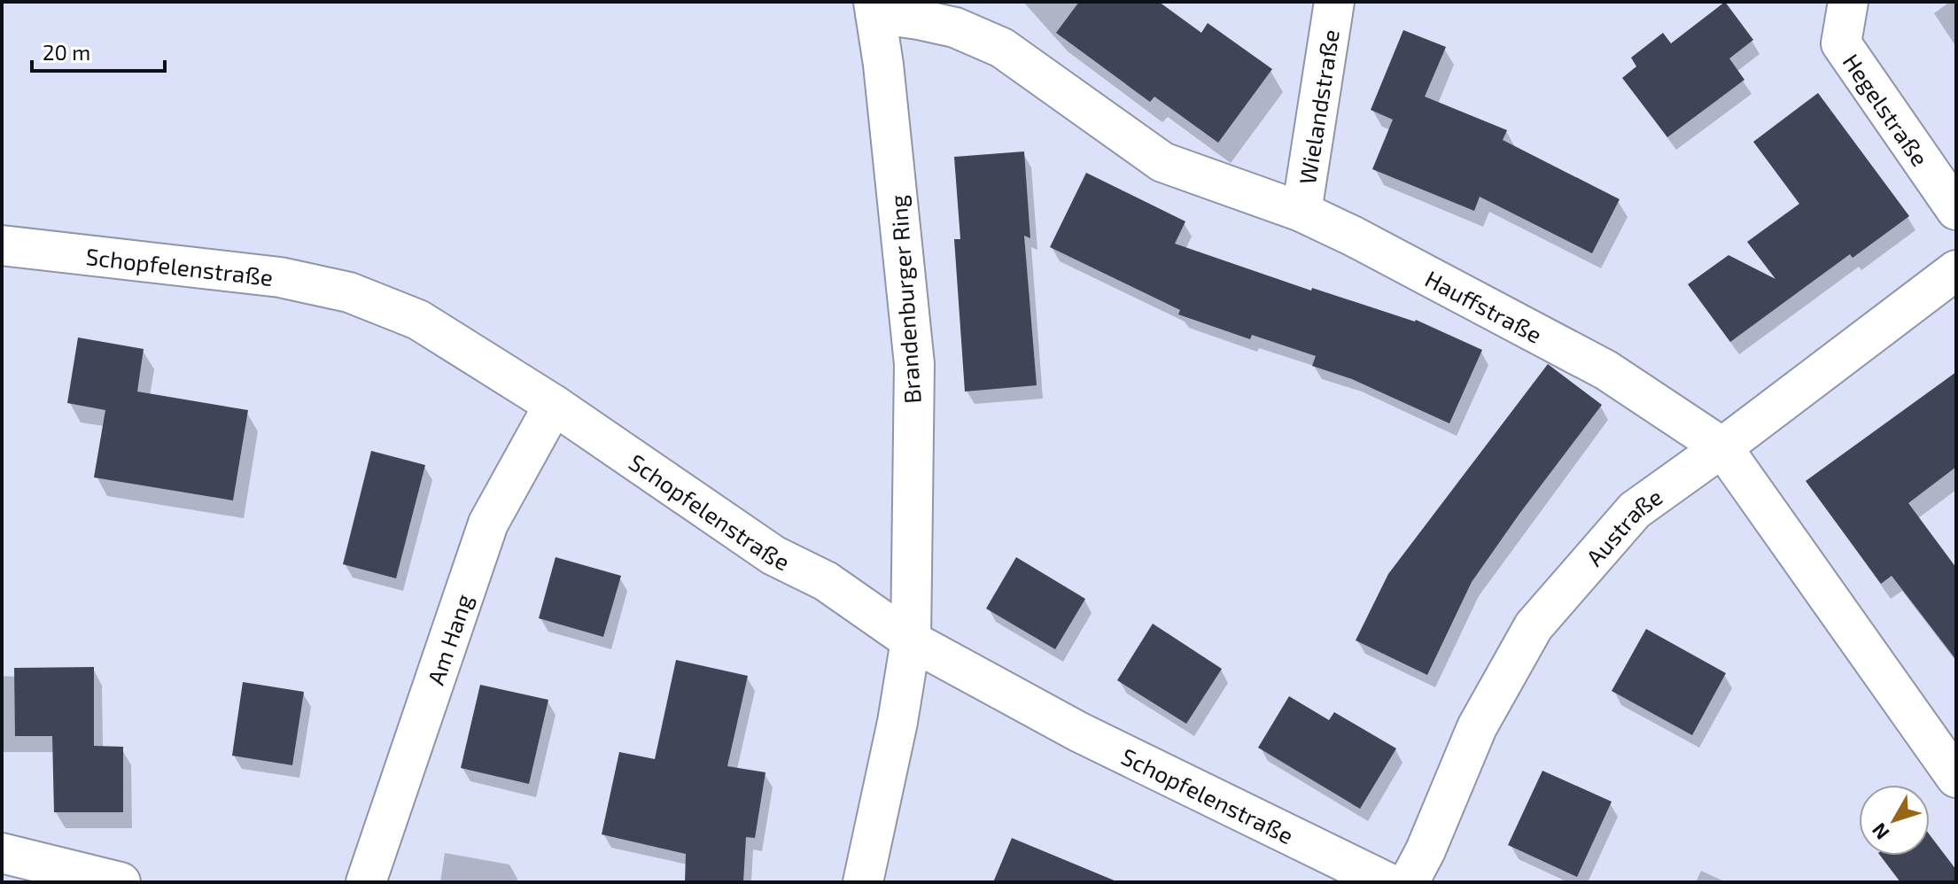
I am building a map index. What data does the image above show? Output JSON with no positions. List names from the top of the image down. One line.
{"streets":{"street":["Wielandstraße","Hegelstraße","Schopfelenstraße","Brandenburger Ring","Hauffstraße","Austraße","Am Hang"]},"crossings":[["Wielandstraße","Hauffstraße"],["Schopfelenstraße","Brandenburger Ring"],["Schopfelenstraße","Am Hang"],["Brandenburger Ring","Hauffstraße"],["Hauffstraße","Austraße"]],"scale_bar":"20 m","north":"bottom left"}
